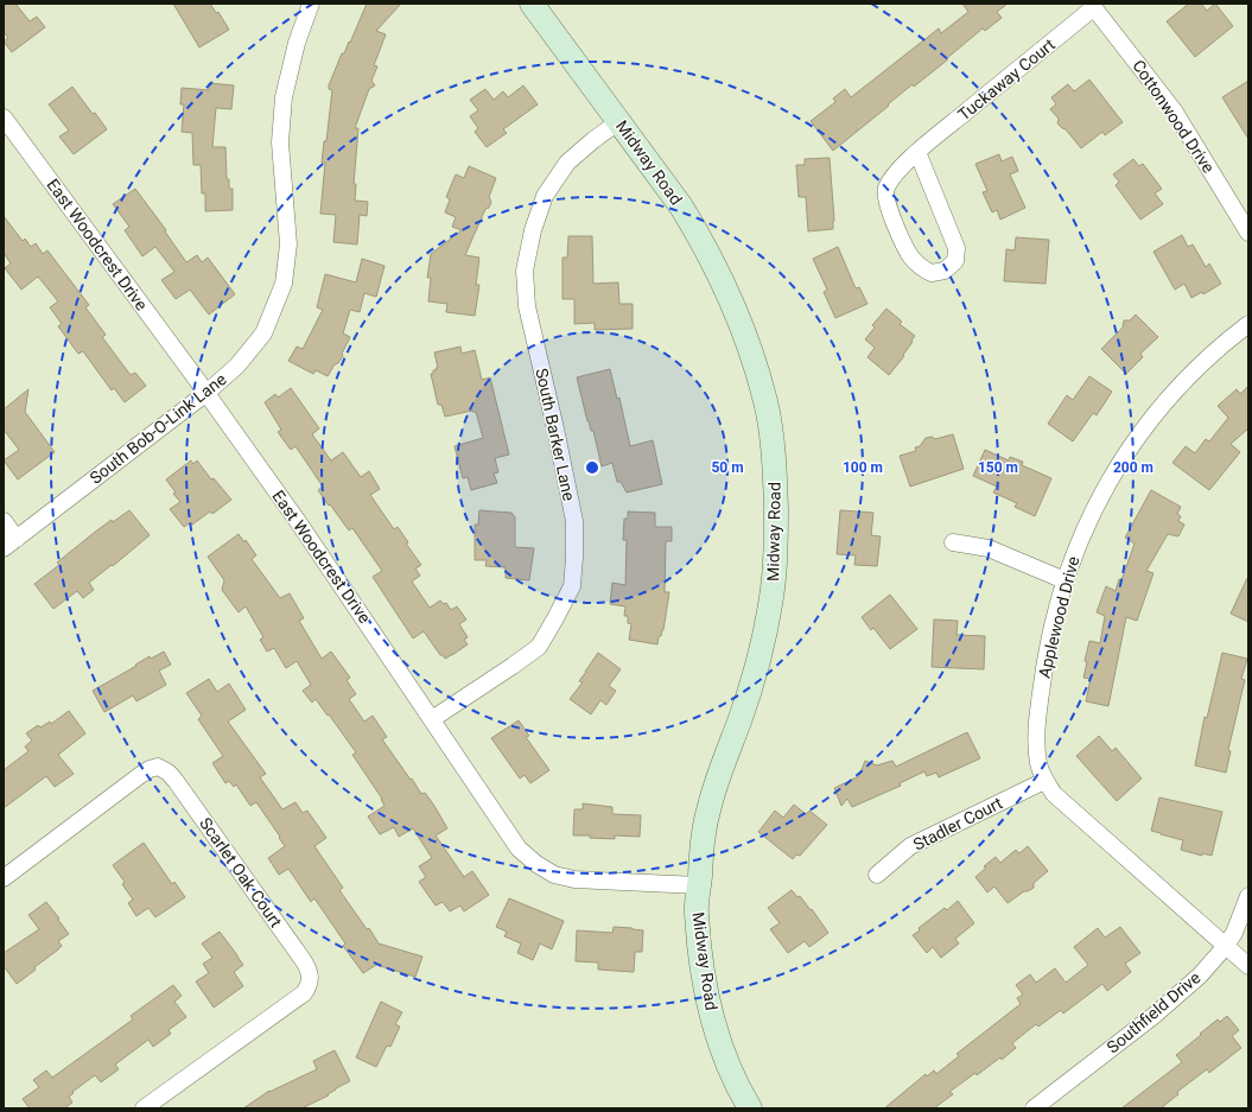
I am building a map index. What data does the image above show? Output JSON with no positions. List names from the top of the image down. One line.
{"streets":{"main road":["Midway Road"],"street":["Tuckaway Court","Cottonwood Drive","East Woodcrest Drive","South Bob-O-Link Lane","South Barker Lane","Applewood Drive","Stadler Court","Scarlet Oak Court","Southfield Drive"]},"crossings":[["Tuckaway Court","Cottonwood Drive"],["Midway Road","East Woodcrest Drive"],["Midway Road","South Barker Lane"],["East Woodcrest Drive","South Bob-O-Link Lane"],["East Woodcrest Drive","South Barker Lane"],["Applewood Drive","Stadler Court"],["Applewood Drive","Southfield Drive"]],"rings":["50 m","100 m","150 m","200 m"]}
